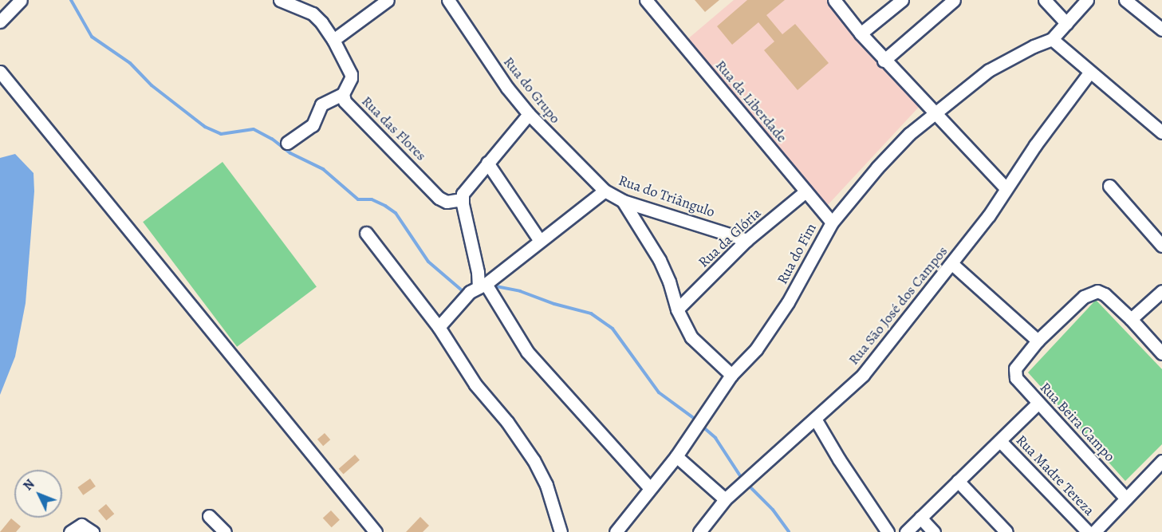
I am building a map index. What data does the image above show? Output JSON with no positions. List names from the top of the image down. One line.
{"streets":{"street":["Rua do Grupo","Rua da Liberdade","Rua das Flores","Rua do Triângulo","Rua da Glória","Rua do Fim","Rua São José dos Campos","Rua Beira Campo","Rua Madre Tereza"]},"crossings":[["Rua do Grupo","Rua do Triângulo"],["Rua da Liberdade","Rua da Glória"],["Rua da Liberdade","Rua do Fim"],["Rua do Triângulo","Rua da Glória"]],"north":"top left"}
